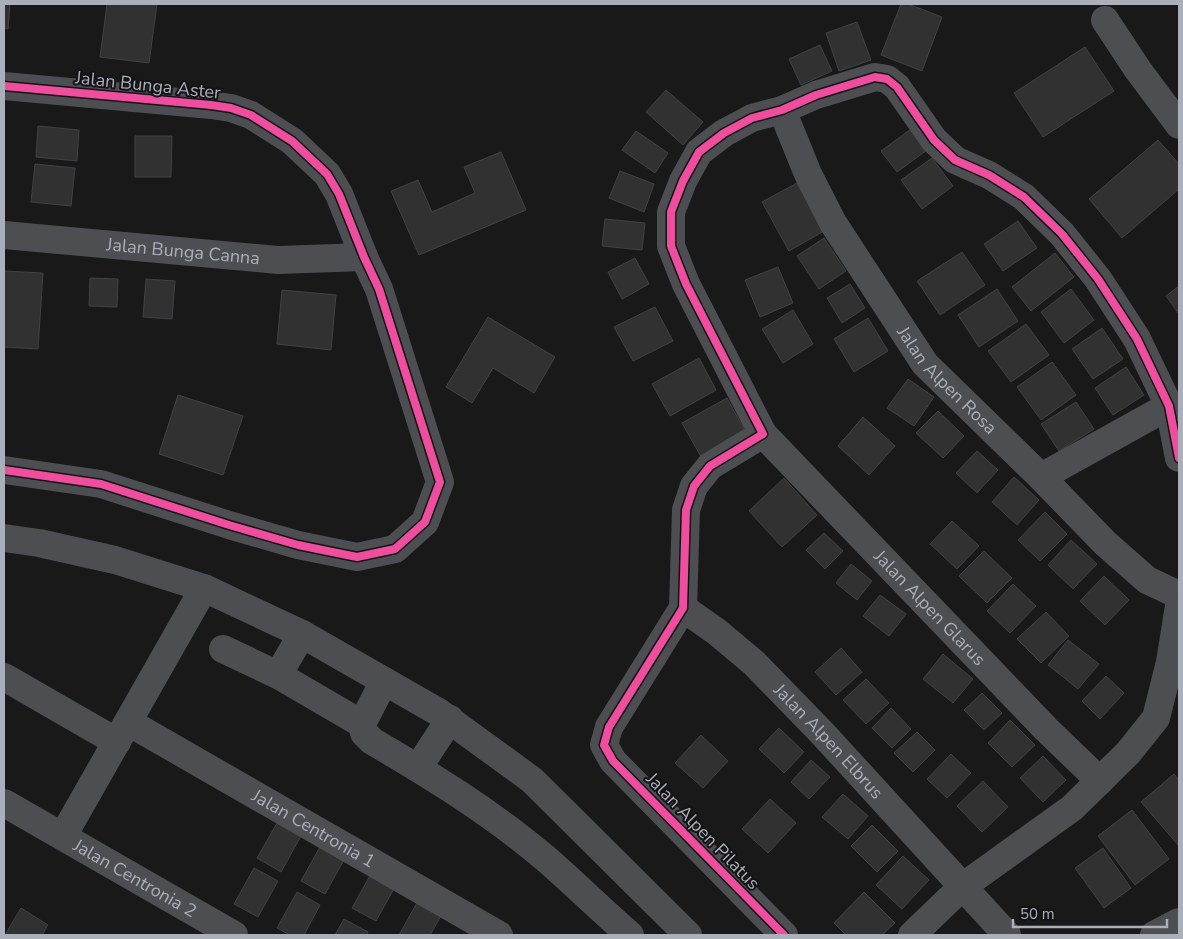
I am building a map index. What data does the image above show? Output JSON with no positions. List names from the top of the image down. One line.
{"streets":{"street":["Jalan Bunga Aster","Jalan Bunga Canna","Jalan Alpen Rosa","Jalan Alpen Glarus","Jalan Alpen Elbrus","Jalan Centronia 1","Jalan Alpen Pilatus","Jalan Centronia 2"]},"crossings":[["Jalan Bunga Aster","Jalan Bunga Canna"],["Jalan Alpen Rosa","Jalan Alpen Glarus"],["Jalan Alpen Elbrus","Jalan Alpen Pilatus"]],"scale_bar":"50 m"}
